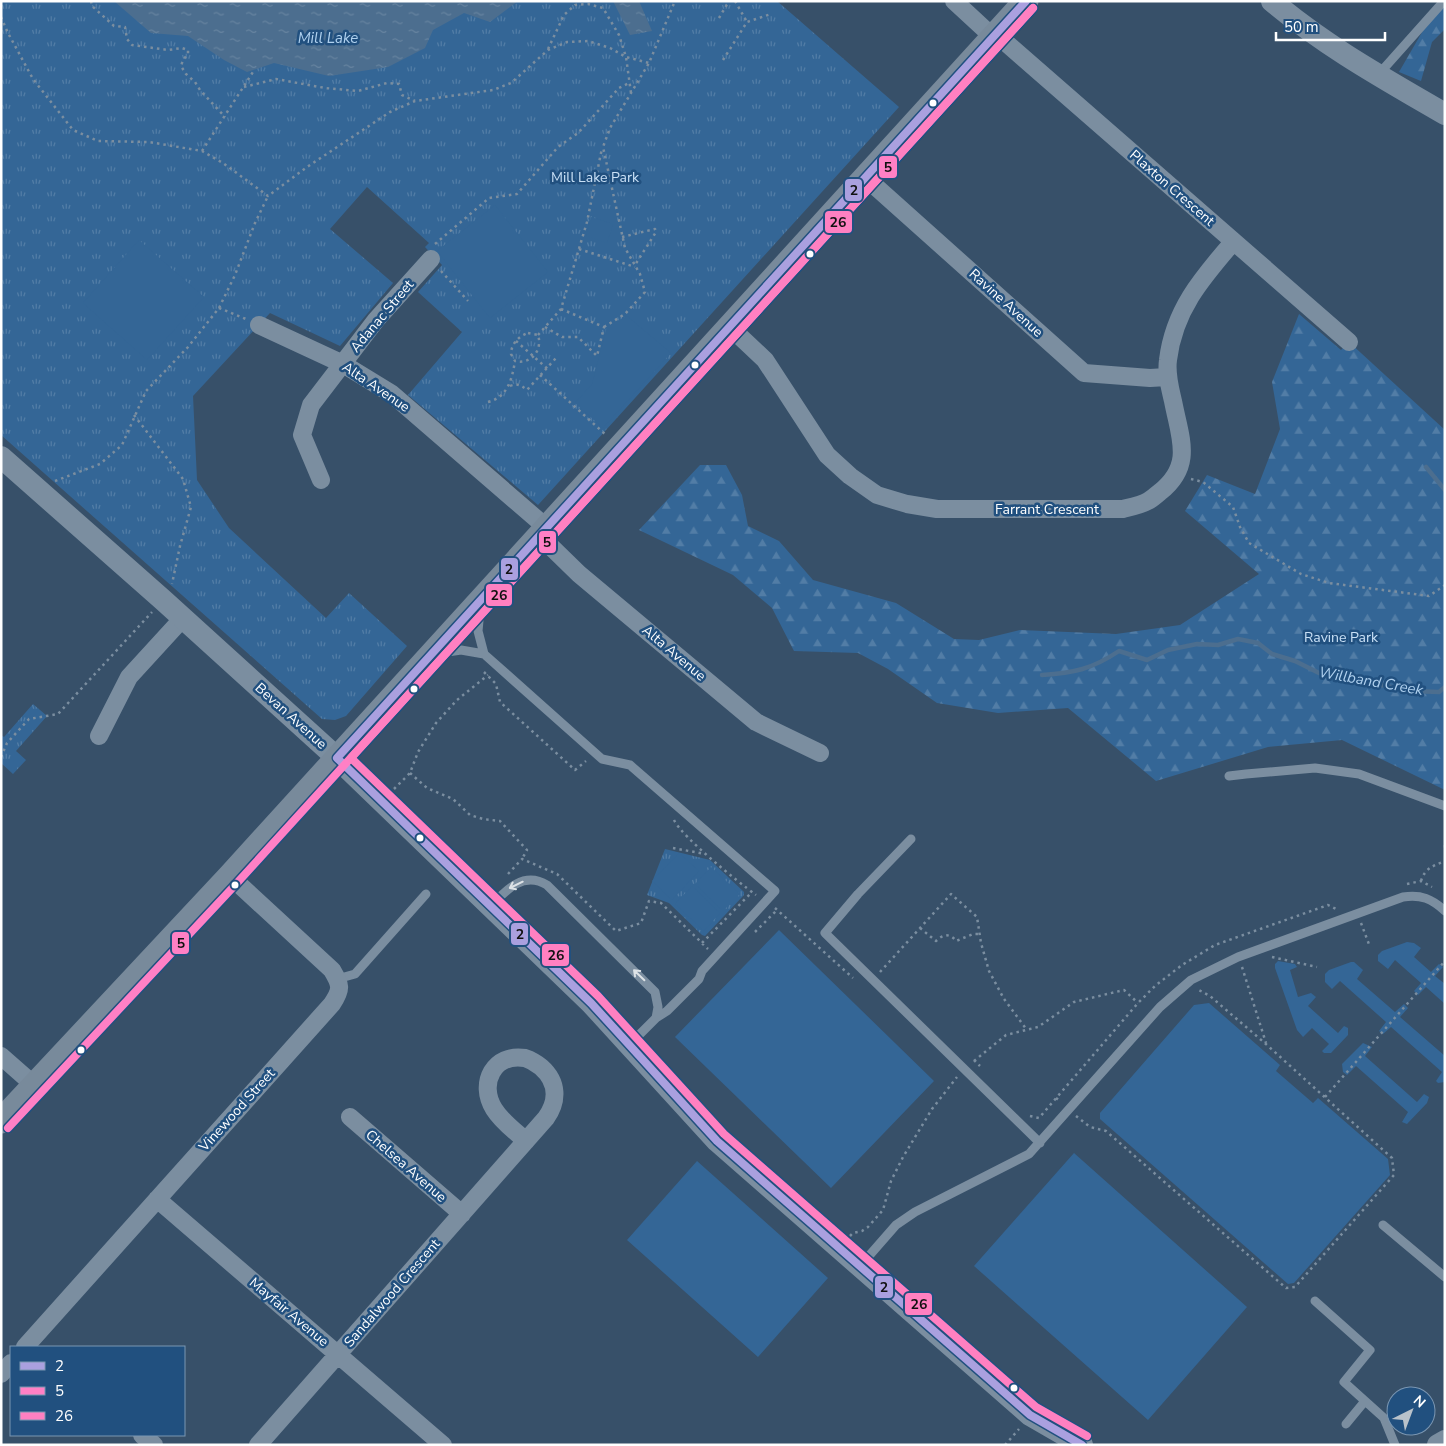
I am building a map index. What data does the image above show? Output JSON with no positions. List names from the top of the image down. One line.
{"streets":{"street":["Plaxton Crescent","Ravine Avenue","Adanac Street","Alta Avenue","Farrant Crescent","Bevan Avenue","Vinewood Street","Chelsea Avenue","Sandalwood Crescent","Mayfair Avenue"]},"crossings":[["Adanac Street","Alta Avenue"],["Vinewood Street","Mayfair Avenue"],["Chelsea Avenue","Sandalwood Crescent"],["Sandalwood Crescent","Mayfair Avenue"]],"water":["Mill Lake","Willband Creek"],"parks":["Mill Lake Park","Ravine Park"],"lines":["transit line 2","transit line 5","transit line 26"],"legend":["2","5","26"],"scale_bar":"50 m","north":"top right"}
